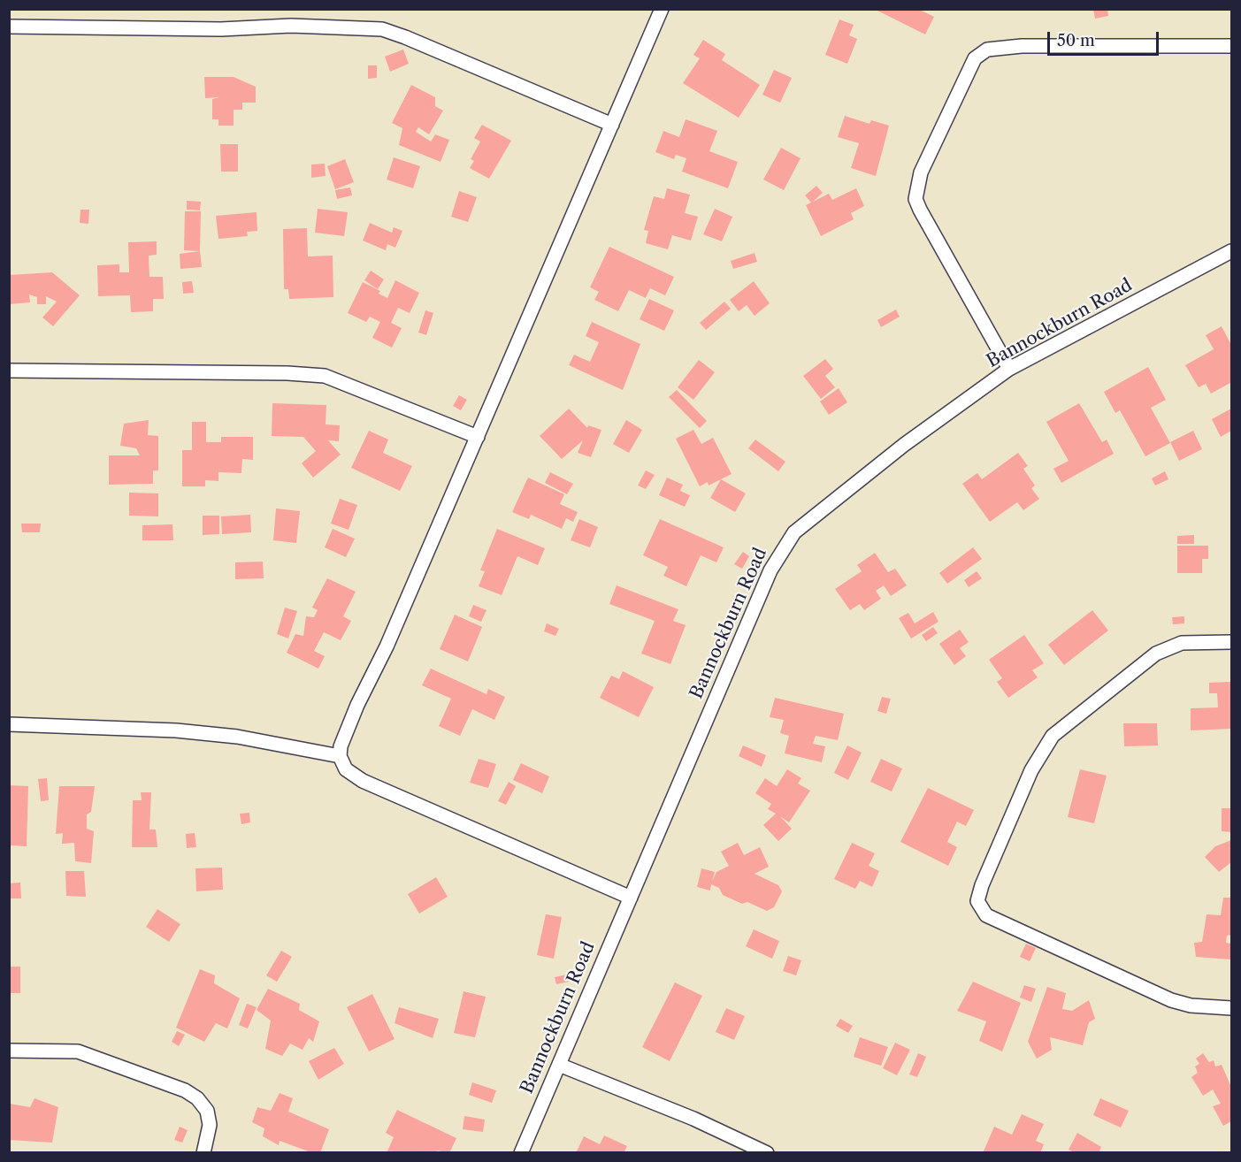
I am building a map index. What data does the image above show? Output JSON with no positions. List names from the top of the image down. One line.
{"streets":{"street":["Bannockburn Road"]},"scale_bar":"50 m"}
